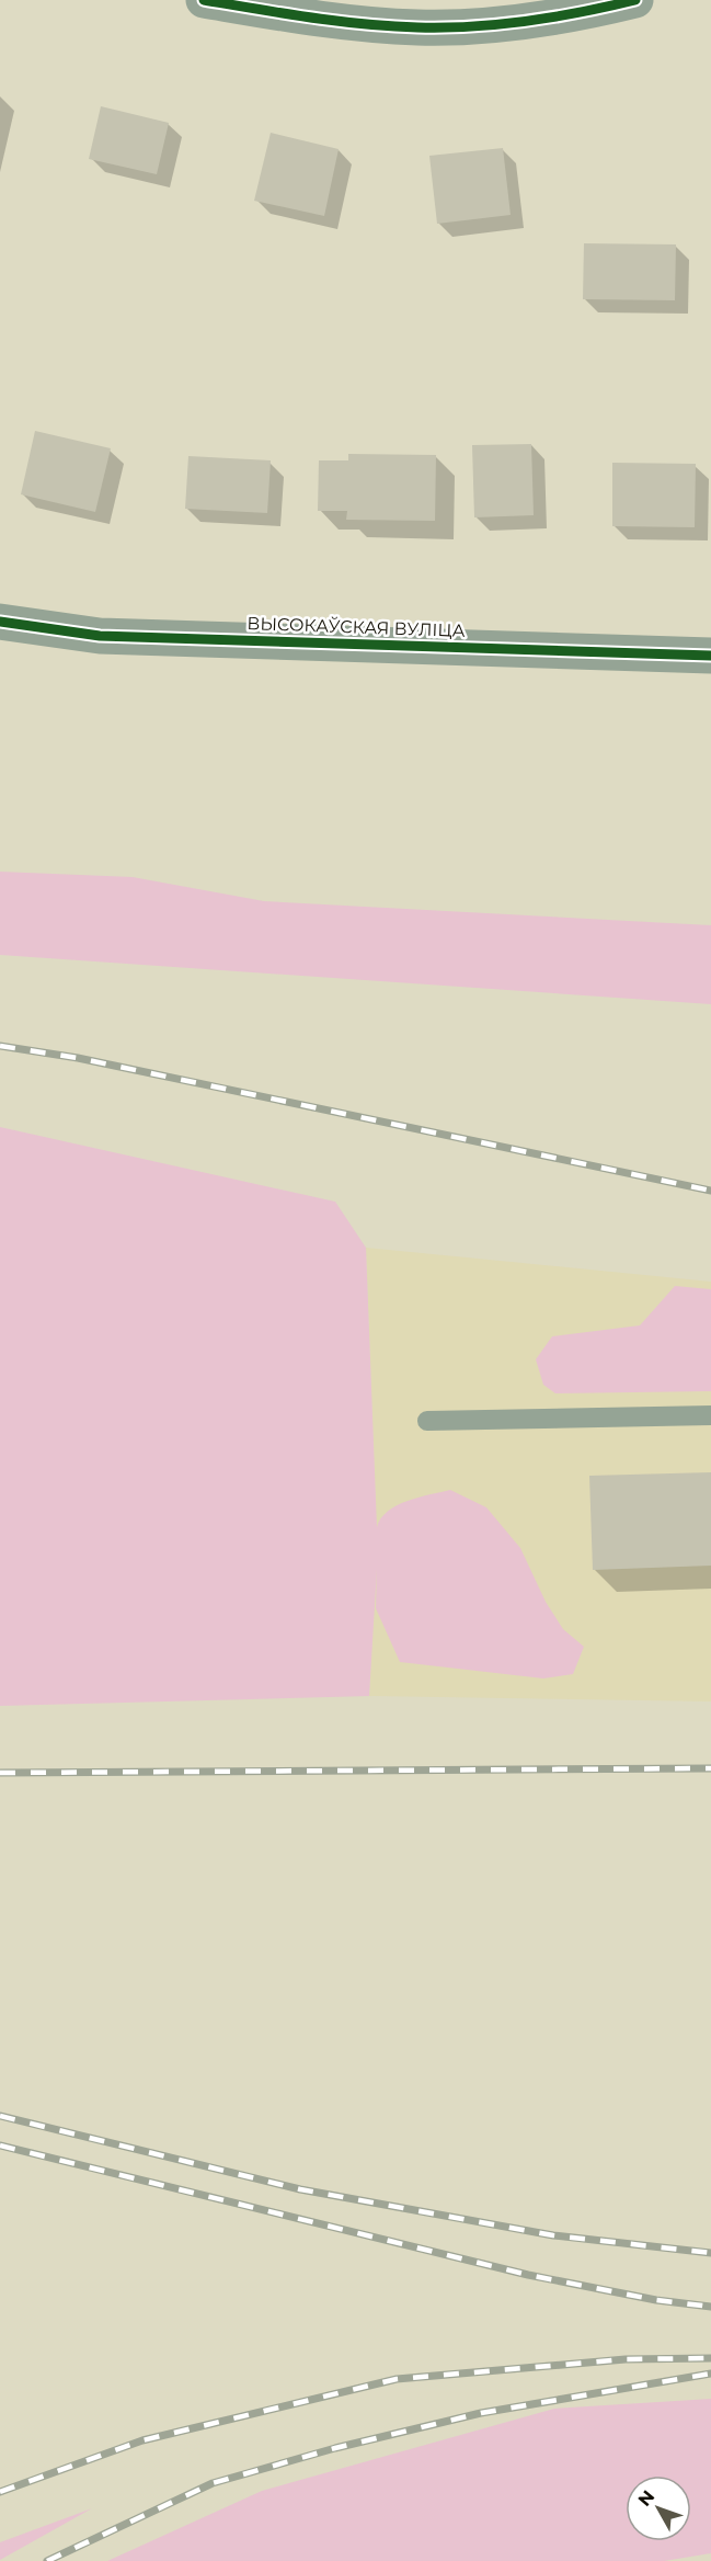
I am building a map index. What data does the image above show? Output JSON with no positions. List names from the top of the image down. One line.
{"streets":{"street":["ВЫСОКАЎСКАЯ ВУЛІЦА"]},"north":"top left"}
